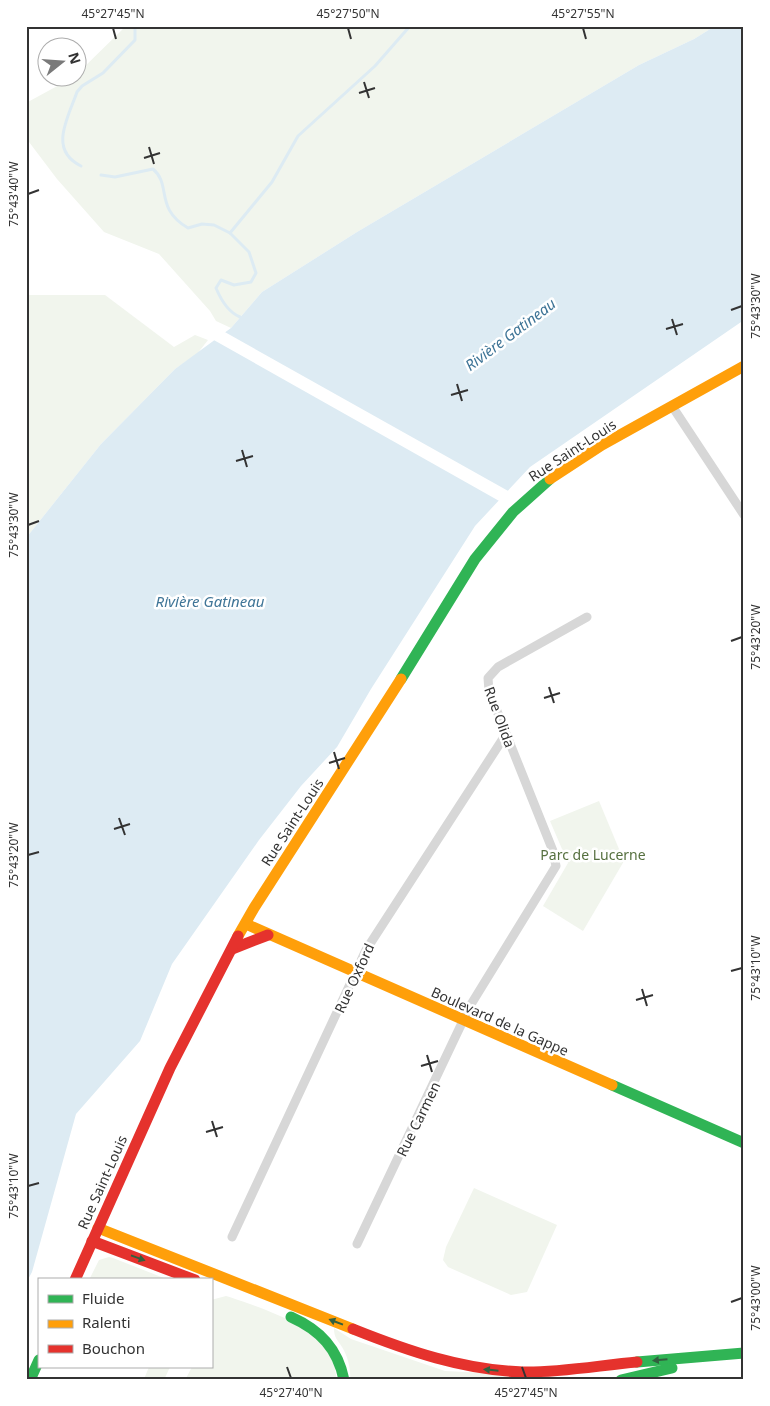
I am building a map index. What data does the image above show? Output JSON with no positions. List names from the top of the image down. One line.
{"streets":{"main road":["Rue Saint-Louis","Boulevard de la Gappe"],"street":["Rue Olida","Rue Oxford","Rue Carmen"]},"crossings":[["Rue Saint-Louis","Boulevard de la Gappe"],["Rue Olida","Rue Oxford"],["Rue Olida","Rue Carmen"],["Rue Oxford","Boulevard de la Gappe"],["Boulevard de la Gappe","Rue Carmen"]],"water":["Rivière Gatineau"],"parks":["Parc de Lucerne"],"legend":["Fluide","Ralenti","Bouchon"],"north":"right","coordinates":["45°27'45\"N","45°27'50\"N","45°27'55\"N","75°43'40\"W","75°43'30\"W","75°43'20\"W","75°43'10\"W","75°43'00\"W","45°27'40\"N"]}
